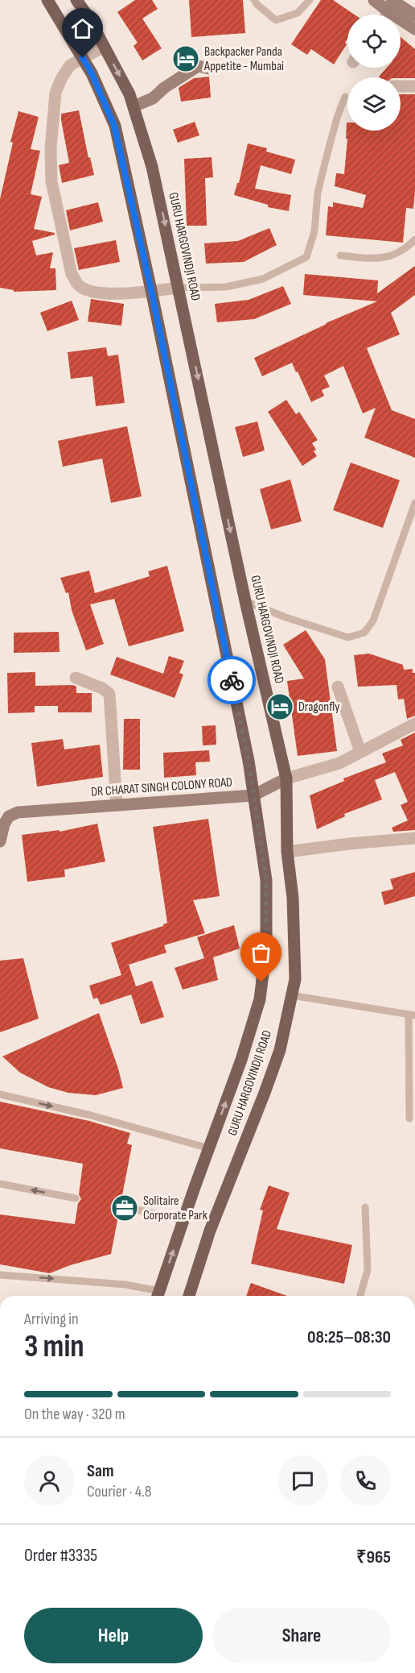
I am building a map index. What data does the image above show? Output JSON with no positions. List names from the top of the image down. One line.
{"streets":{"main road":["GURU HARGOVINDJI ROAD"],"street":["DR CHARAT SINGH COLONY ROAD"]},"crossings":[["GURU HARGOVINDJI ROAD","DR CHARAT SINGH COLONY ROAD"]],"places":{"hotel":["Backpacker Panda Appetite - Mumbai","Dragonfly"],"office":["Solitaire Corporate Park"]},"page":{"heading":["3 min","Arriving in","08:25–08:30"],"panel":["Sam","Courier · 4.8","Order #3335","₹965"],"bar":"On the way · 320 m","buttons":["Help","Share"]}}
